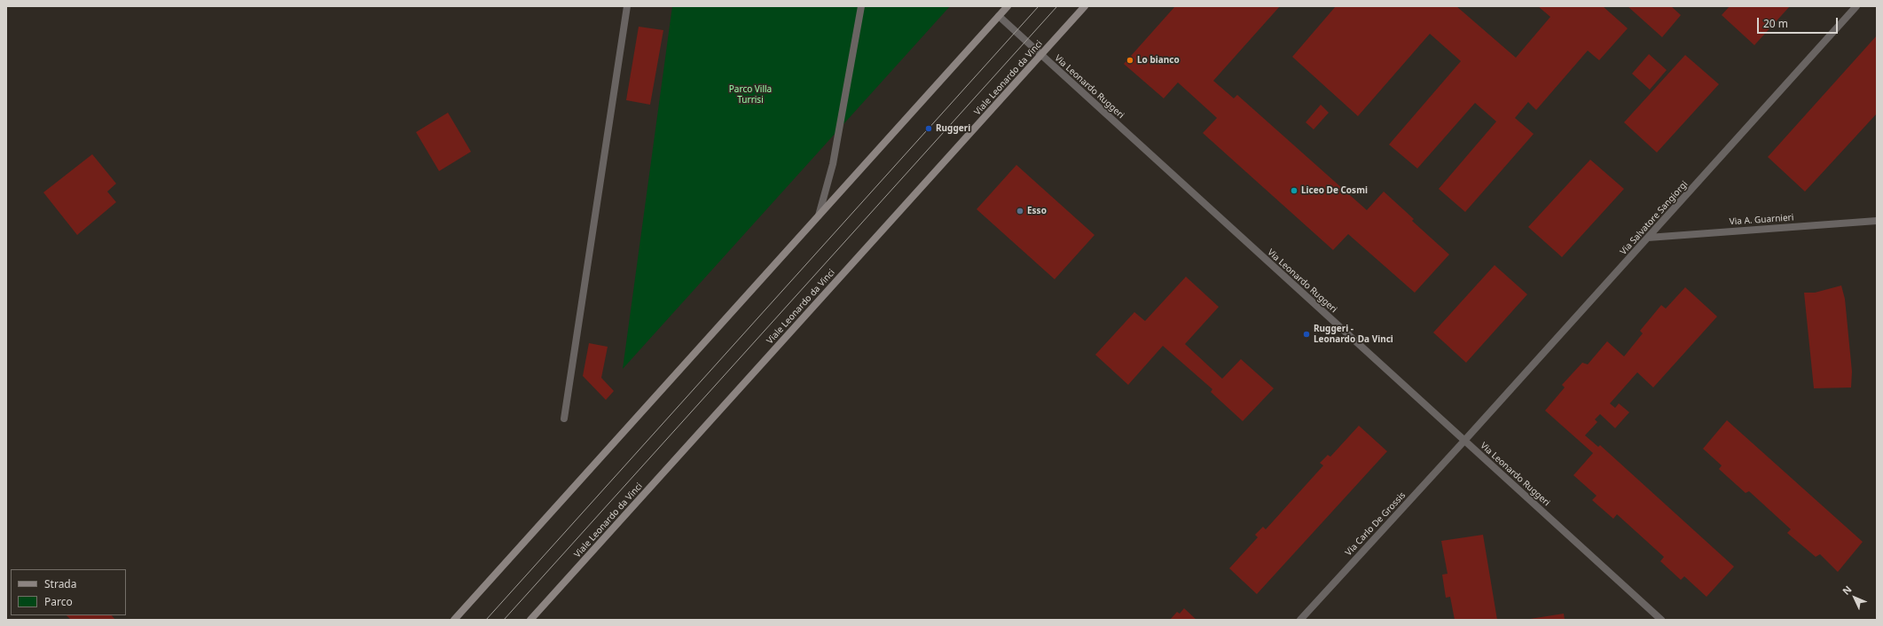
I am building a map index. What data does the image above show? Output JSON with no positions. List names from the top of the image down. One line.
{"streets":{"street":["Viale Leonardo da Vinci","Via Leonardo Ruggeri","Via Salvatore Sangiorgi","Via A. Guarnieri","Via Carlo De Grossis"]},"crossings":[["Viale Leonardo da Vinci","Via Leonardo Ruggeri"],["Via Leonardo Ruggeri","Via Salvatore Sangiorgi"],["Via Leonardo Ruggeri","Via Carlo De Grossis"],["Via Salvatore Sangiorgi","Via A. Guarnieri"],["Via Salvatore Sangiorgi","Via Carlo De Grossis"]],"parks":["Parco Villa Turrisi"],"places":["Lo bianco","Ruggeri","Liceo De Cosmi","Esso","Ruggeri - Leonardo Da Vinci"],"legend":["Strada","Parco"],"scale_bar":"20 m","north":"top left"}
